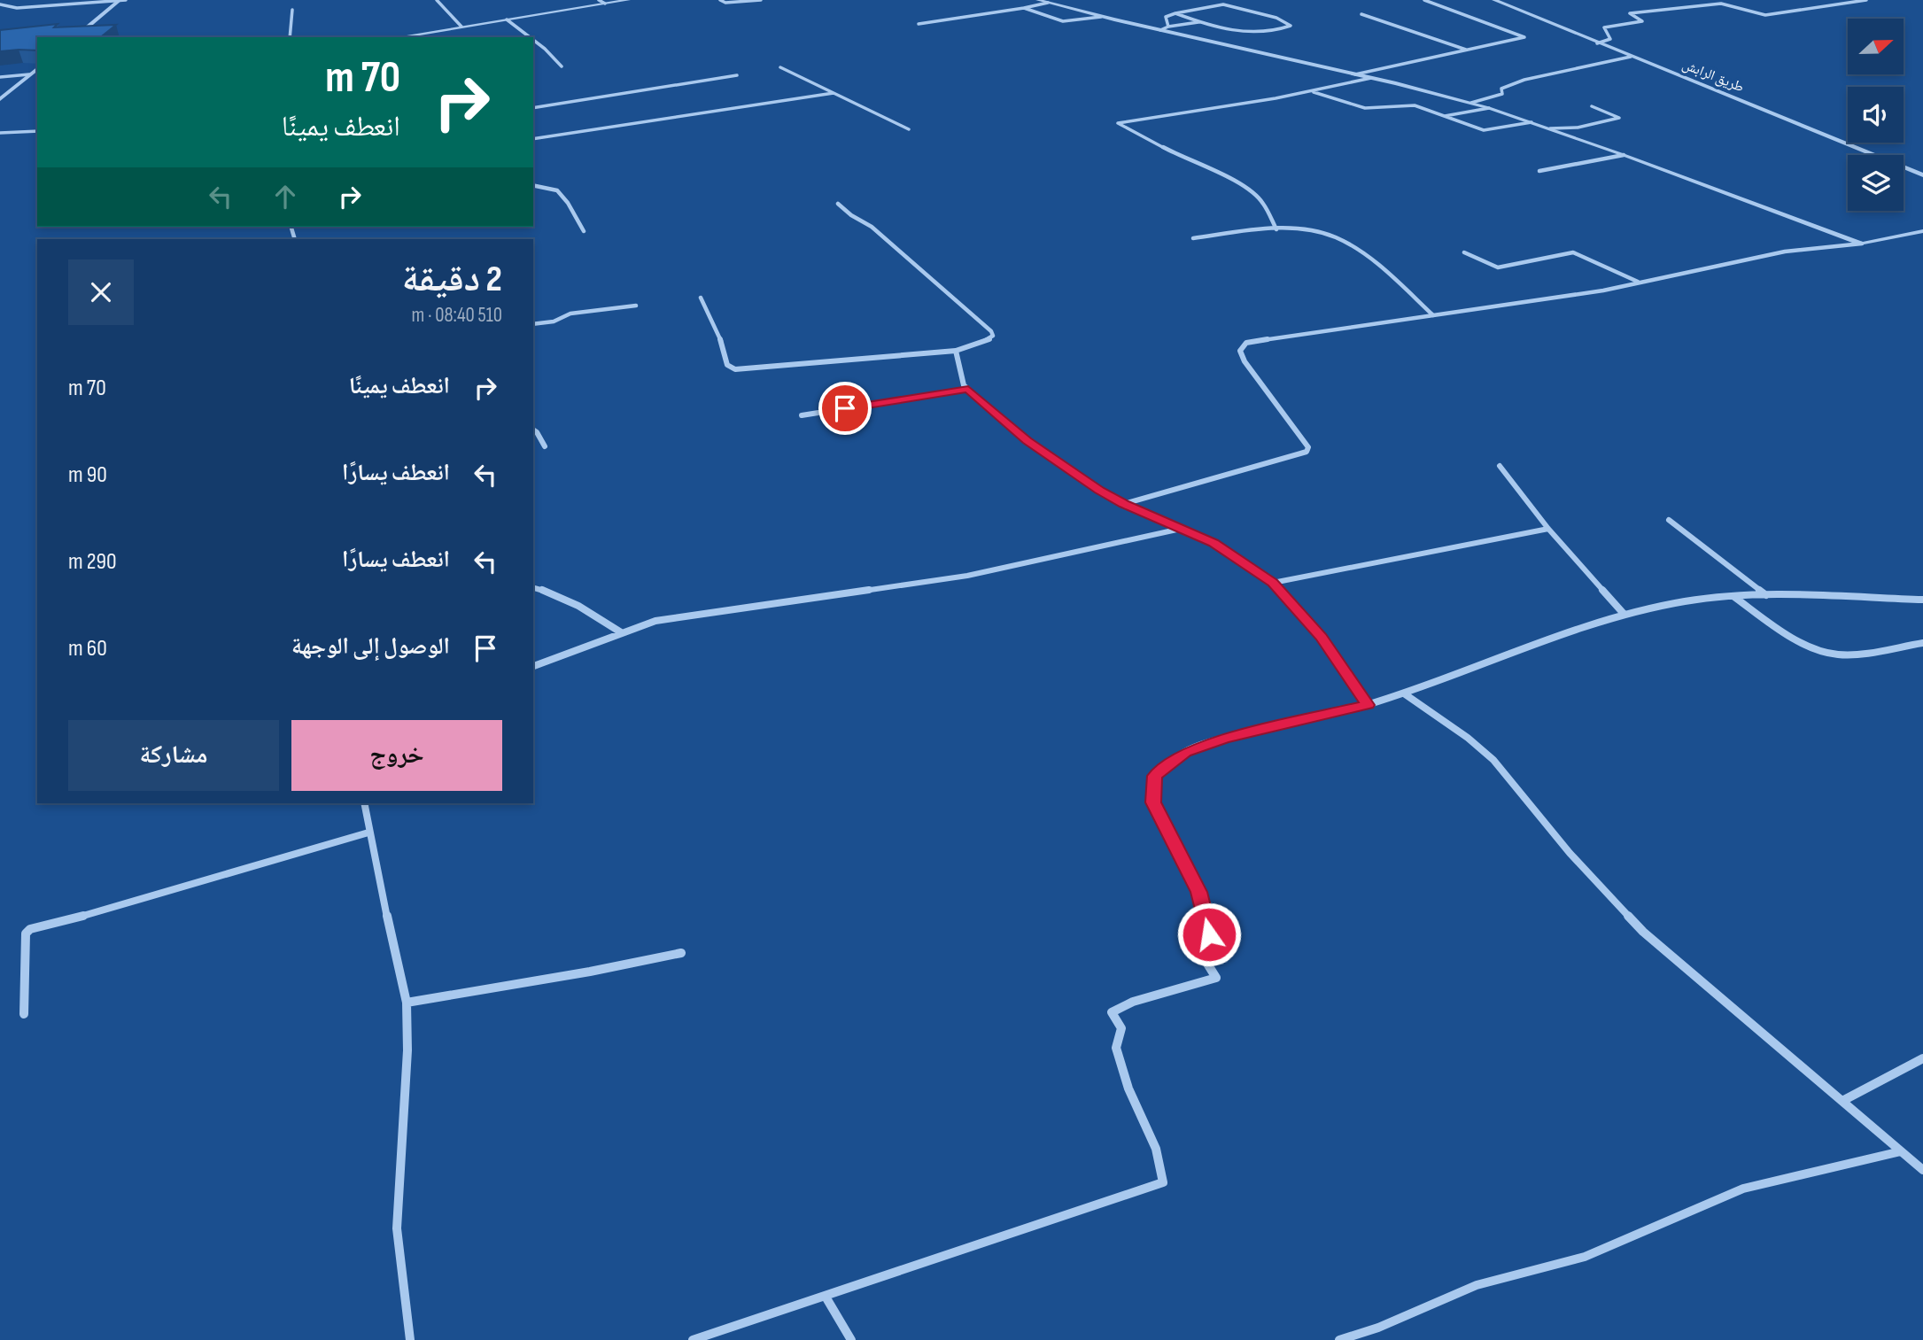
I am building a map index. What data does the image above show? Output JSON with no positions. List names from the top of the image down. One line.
{"streets":{"street":["طريق الرابش"]},"north":"right","page":{"turn":["70 m","انعطف يمينًا"],"heading":["2 دقيقة","510 m · 08:40"],"list":[{"name":"انعطف يمينًا","value":"70 m"},{"name":"انعطف يسارًا","value":"90 m"},{"name":"انعطف يسارًا","value":"290 m"},{"name":"الوصول إلى الوجهة","value":"60 m"}],"buttons":["خروج","مشاركة"]}}
